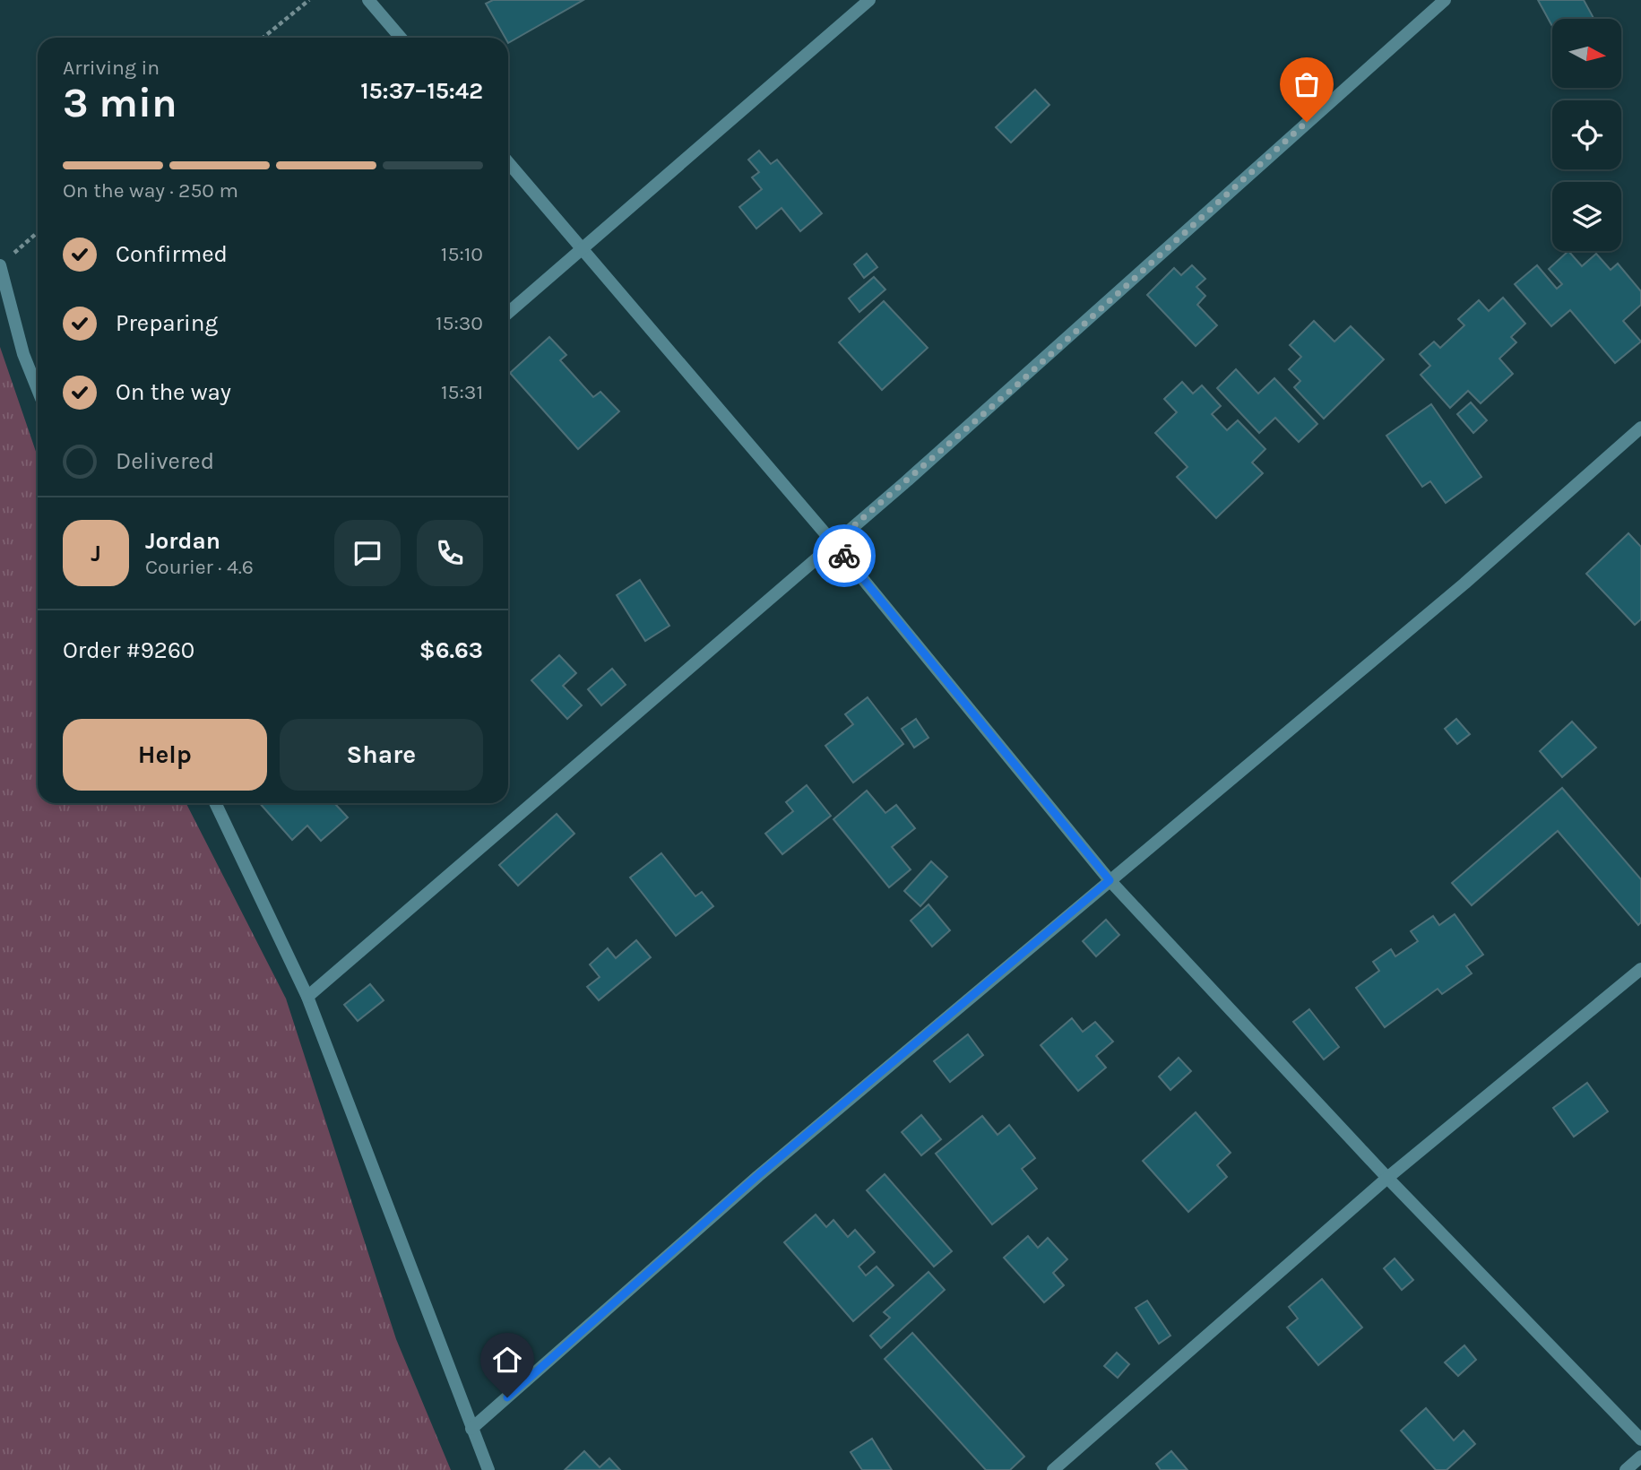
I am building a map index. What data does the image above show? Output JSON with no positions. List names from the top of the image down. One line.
{"north":"right","page":{"heading":["3 min","Arriving in","15:37–15:42"],"panel":["Jordan","Courier · 4.6","Order #9260","$6.63"],"bar":"On the way · 250 m","list":[["Confirmed","15:10"],["Preparing","15:30"],["On the way","15:31"],"Delivered"],"round":"J","buttons":["Help","Share"]}}
